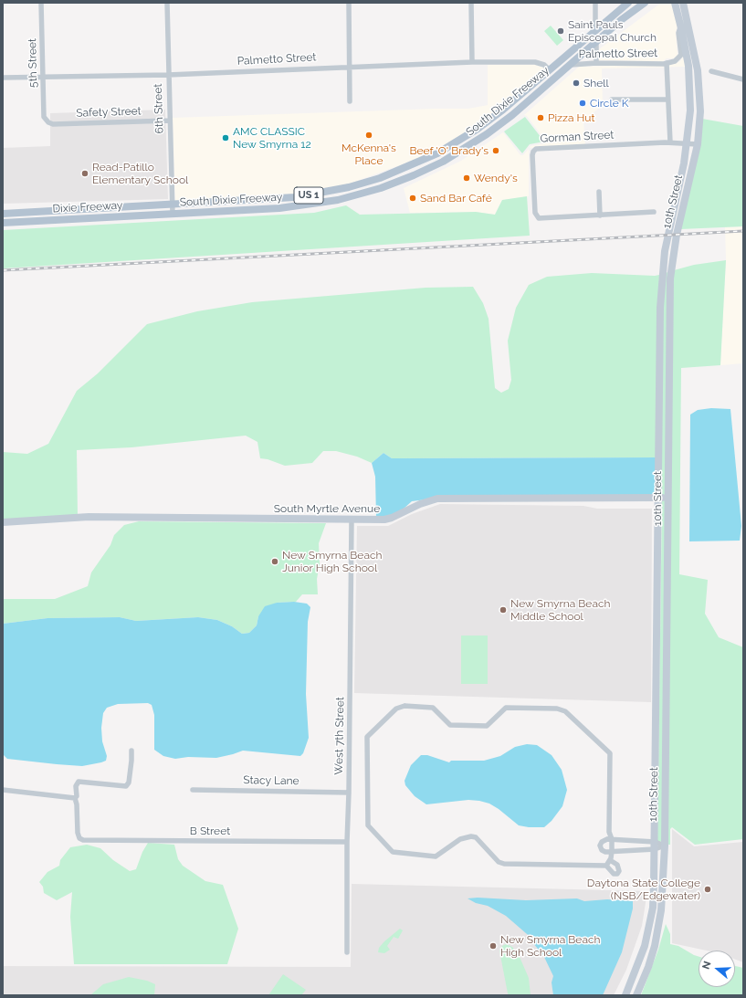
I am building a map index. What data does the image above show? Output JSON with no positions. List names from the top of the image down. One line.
{"streets":{"main road":["South Dixie Freeway","US 1","Dixie Freeway"],"street":["Palmetto Street","5th Street","6th Street","Safety Street","Gorman Street","10th Street","South Myrtle Avenue","West 7th Street","Stacy Lane","B Street"]},"crossings":[["Palmetto Street","5th Street"],["Palmetto Street","South Dixie Freeway"],["Palmetto Street","6th Street"],["5th Street","Safety Street"],["South Dixie Freeway","6th Street"],["South Dixie Freeway","Dixie Freeway"],["6th Street","Safety Street"],["6th Street","Dixie Freeway"],["Gorman Street","10th Street"],["10th Street","South Myrtle Avenue"],["South Myrtle Avenue","West 7th Street"],["West 7th Street","Stacy Lane"],["West 7th Street","B Street"]],"places":["Saint Pauls Episcopal Church","Shell","Circle K","Pizza Hut","McKenna's Place","AMC CLASSIC New Smyrna 12","Beef 'O' Brady's","Read-Patillo Elementary School","Wendy's","Sand Bar Café","New Smyrna Beach Junior High School","New Smyrna Beach Middle School","Daytona State College (NSB/Edgewater)","New Smyrna Beach High School"],"north":"left"}
